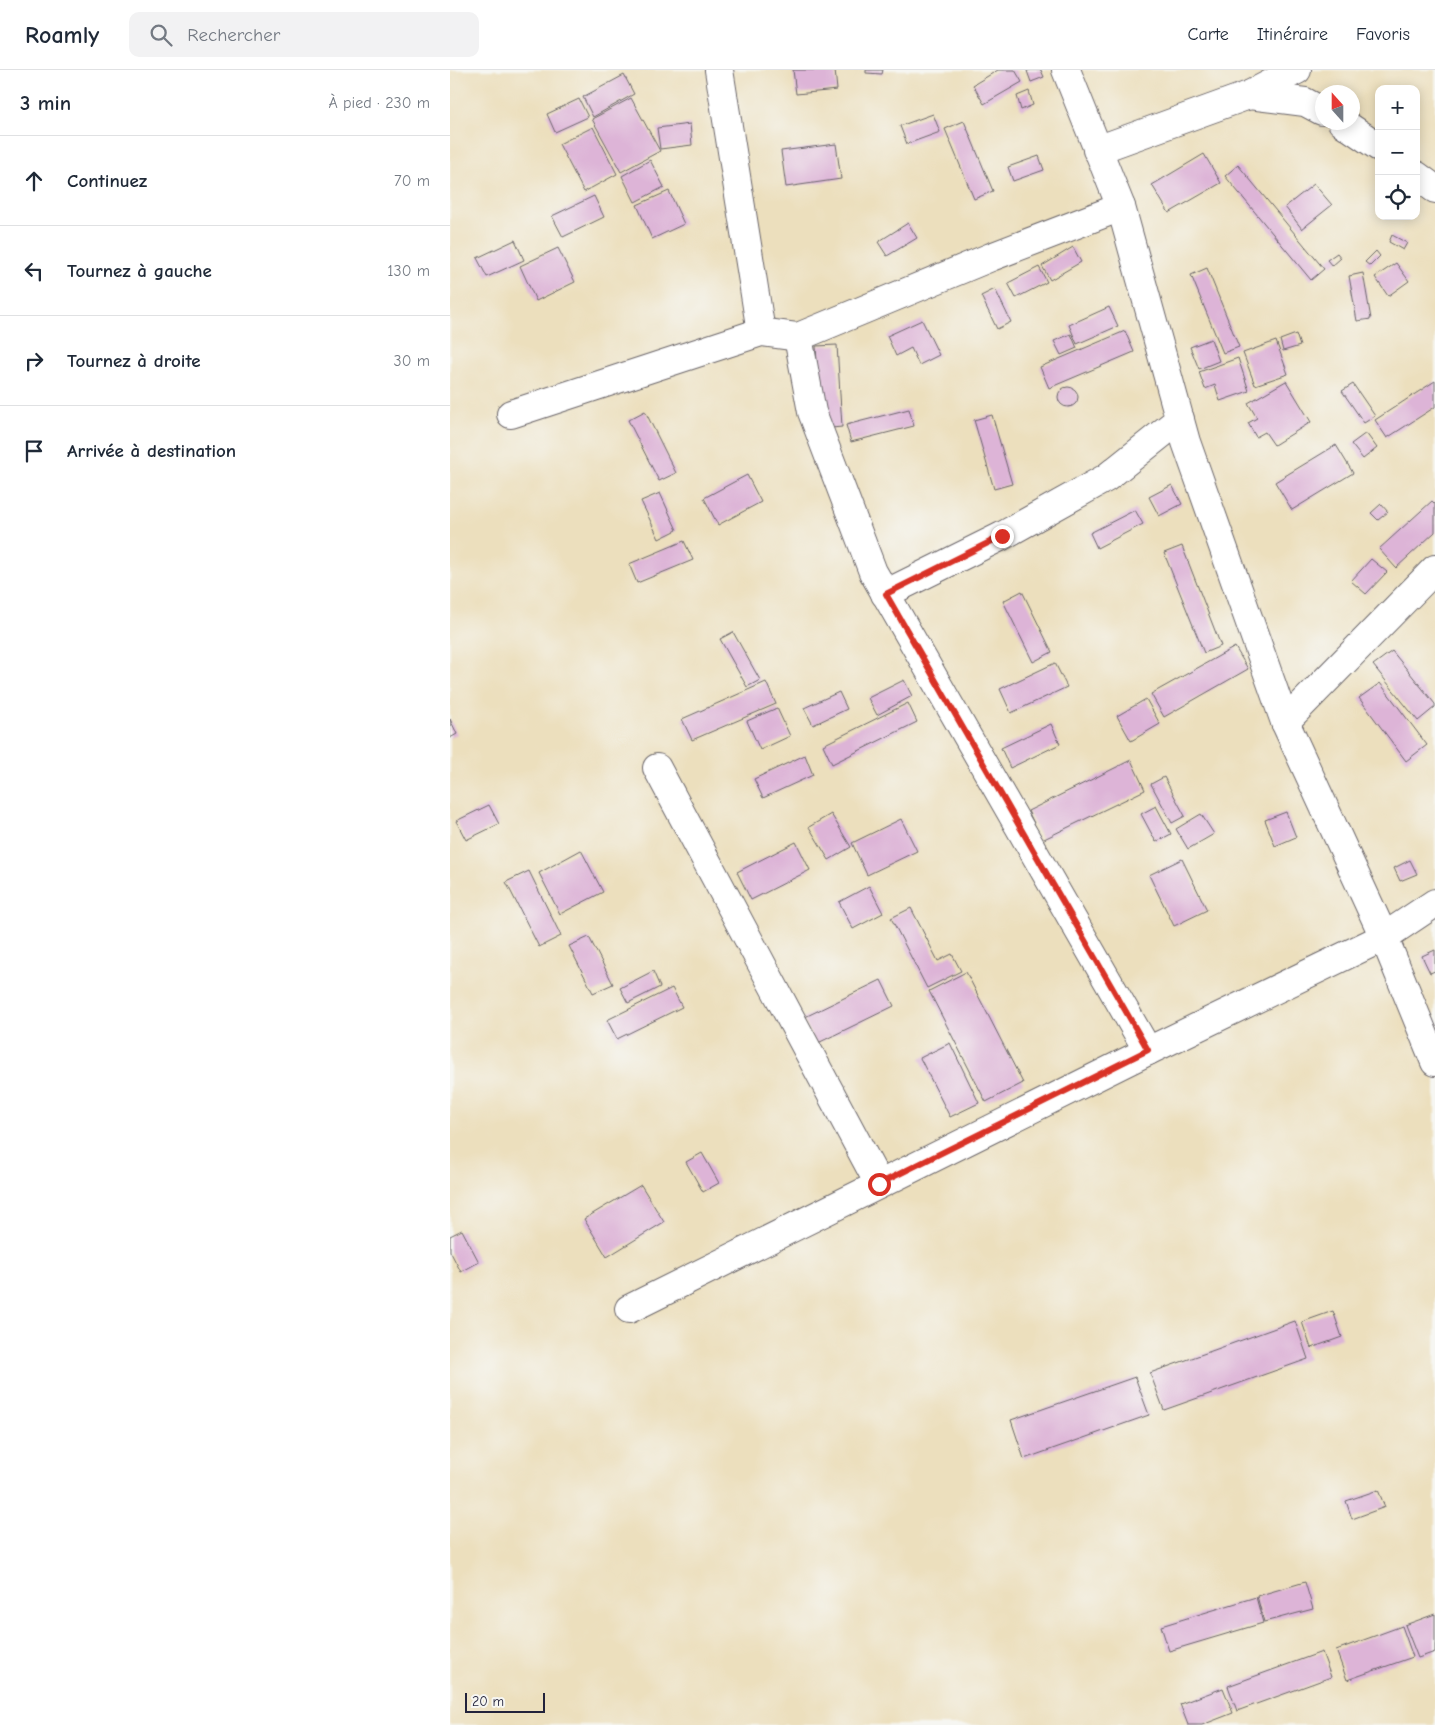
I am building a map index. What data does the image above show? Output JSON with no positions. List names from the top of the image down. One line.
{"scale_bar":"20 m","north":"top","page":{"header":"Roamly","search":"Rechercher","nav":["Carte","Itinéraire","Favoris"],"heading":["3 min","À pied · 230 m"],"map_buttons":["+","−"],"list":[["Continuez","70 m"],["Tournez à gauche","130 m"],["Tournez à droite","30 m"],"Arrivée à destination"],"scale":"20 m"}}
